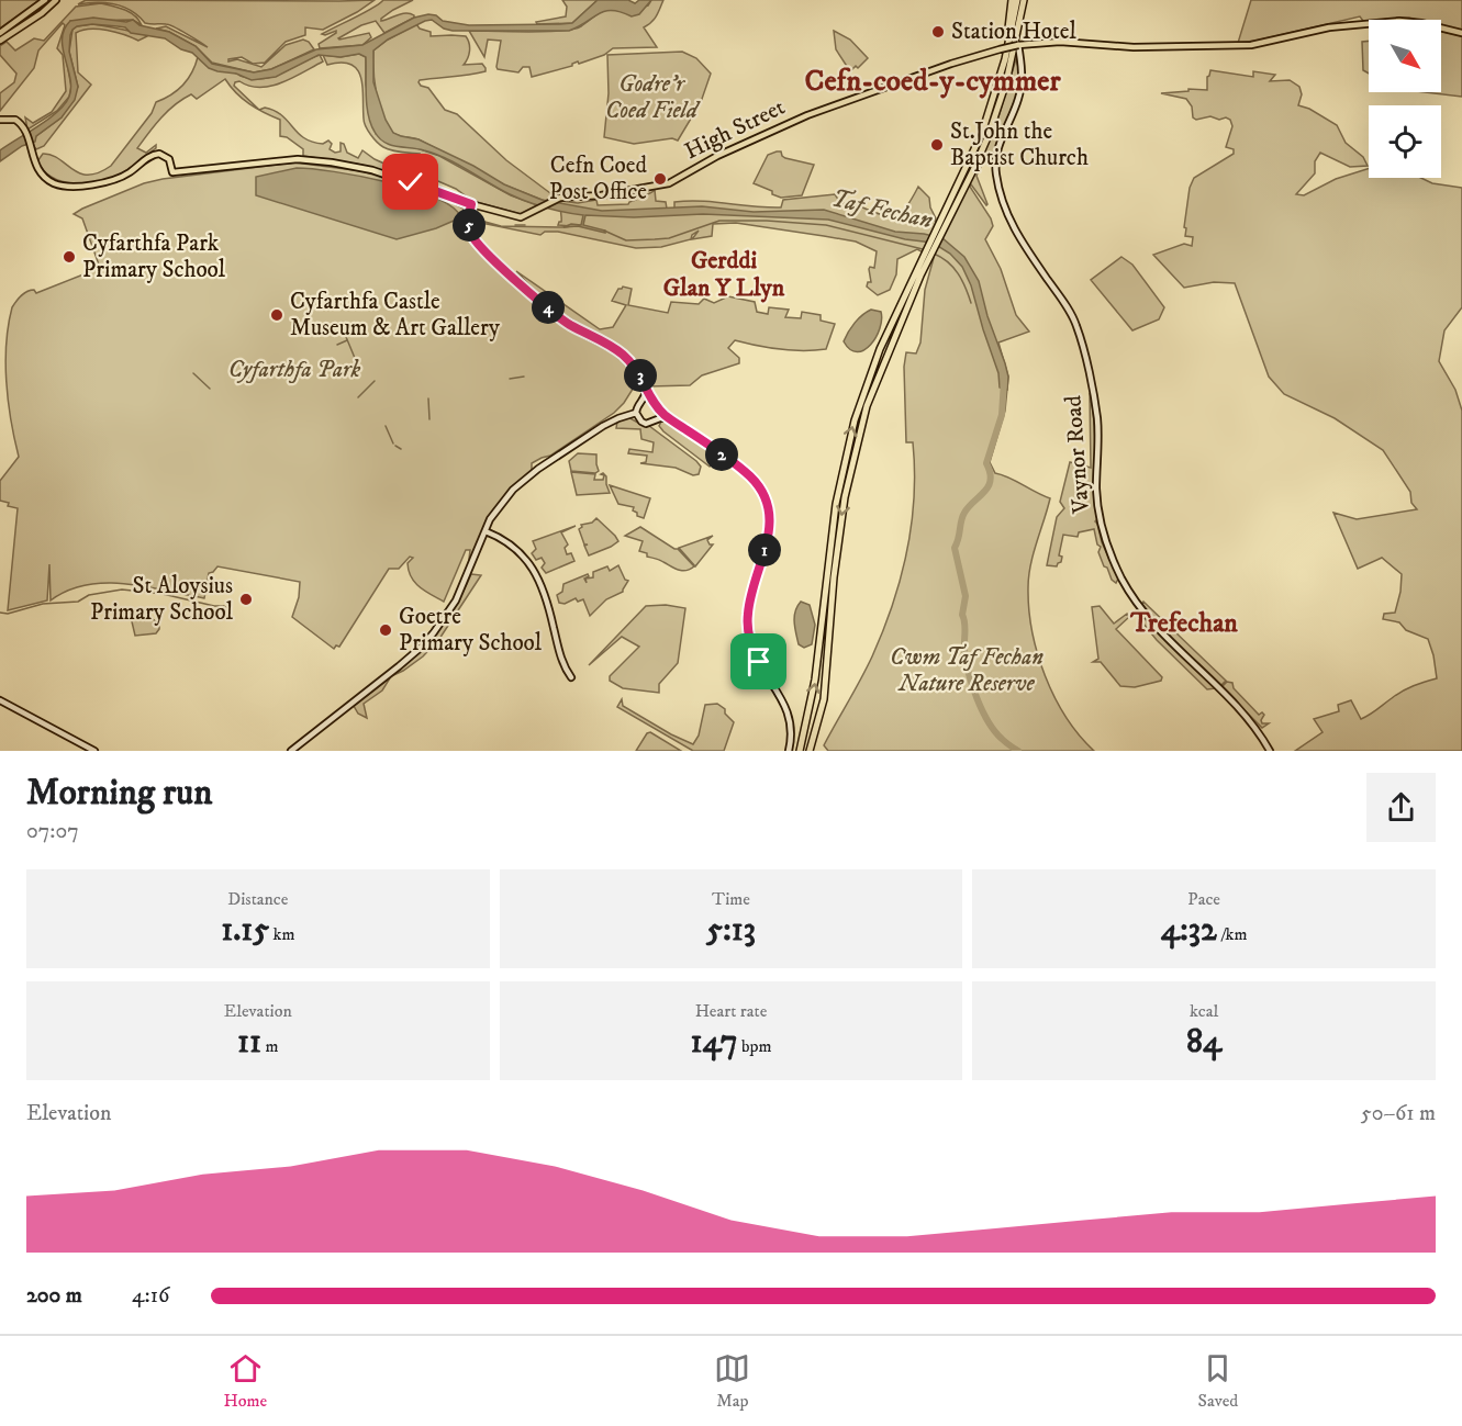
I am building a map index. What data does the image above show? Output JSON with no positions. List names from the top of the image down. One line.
{"streets":{"main road":["High Street"],"street":["Vaynor Road"]},"crossings":[["High Street","Vaynor Road"]],"districts":["Cefn-coed-y-cymmer","Gerddi Glan Y Llyn","Trefechan"],"water":["Taf Fechan"],"parks":["Godre'r Coed Field","Cyfarthfa Park","Cwm Taf Fechan Nature Reserve"],"places":["Station Hotel","St.John the Baptist Church","Cefn Coed Post Office","Cyfarthfa Park Primary School","Cyfarthfa Castle Museum & Art Gallery","St Aloysius Primary School","Goetre Primary School"],"north":"bottom right","page":{"pins":["5","4","3","2","1"],"heading":["Morning run","07:07"],"stats":[["Distance","1.15 km"],["Time","5:13"],["Pace","4:32 /km"],["Elevation","11 m"],["Heart rate","147 bpm"],["kcal","84"]],"chart":["Elevation","50–61 m"],"list":[{"name":"200 m","note":"4:16"}],"tabs":["Home","Map","Saved"]}}
